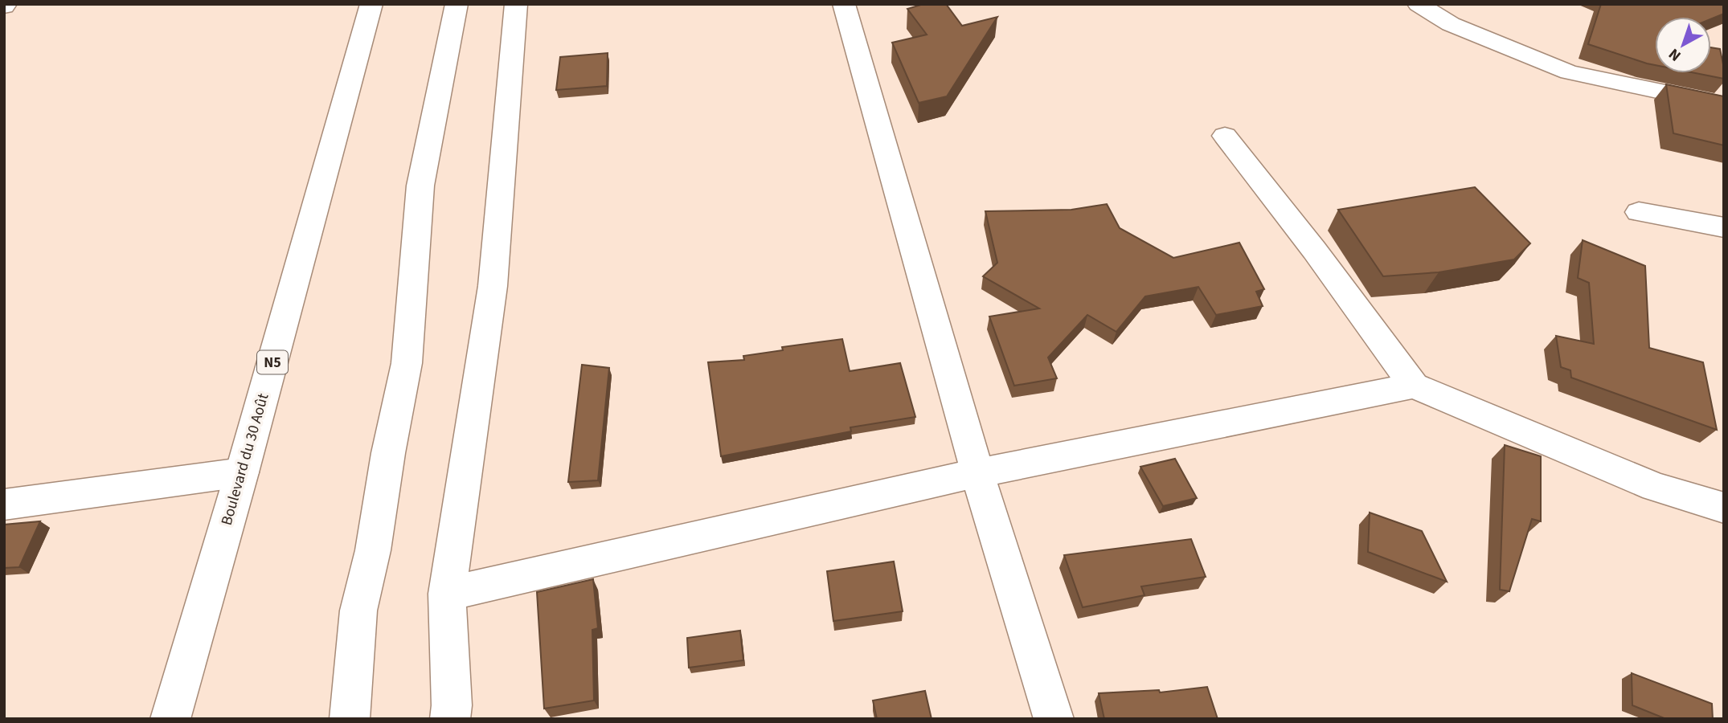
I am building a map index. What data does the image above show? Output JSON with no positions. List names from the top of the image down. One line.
{"streets":{"main road":["N5","Boulevard du 30 Août"]},"north":"bottom left"}
